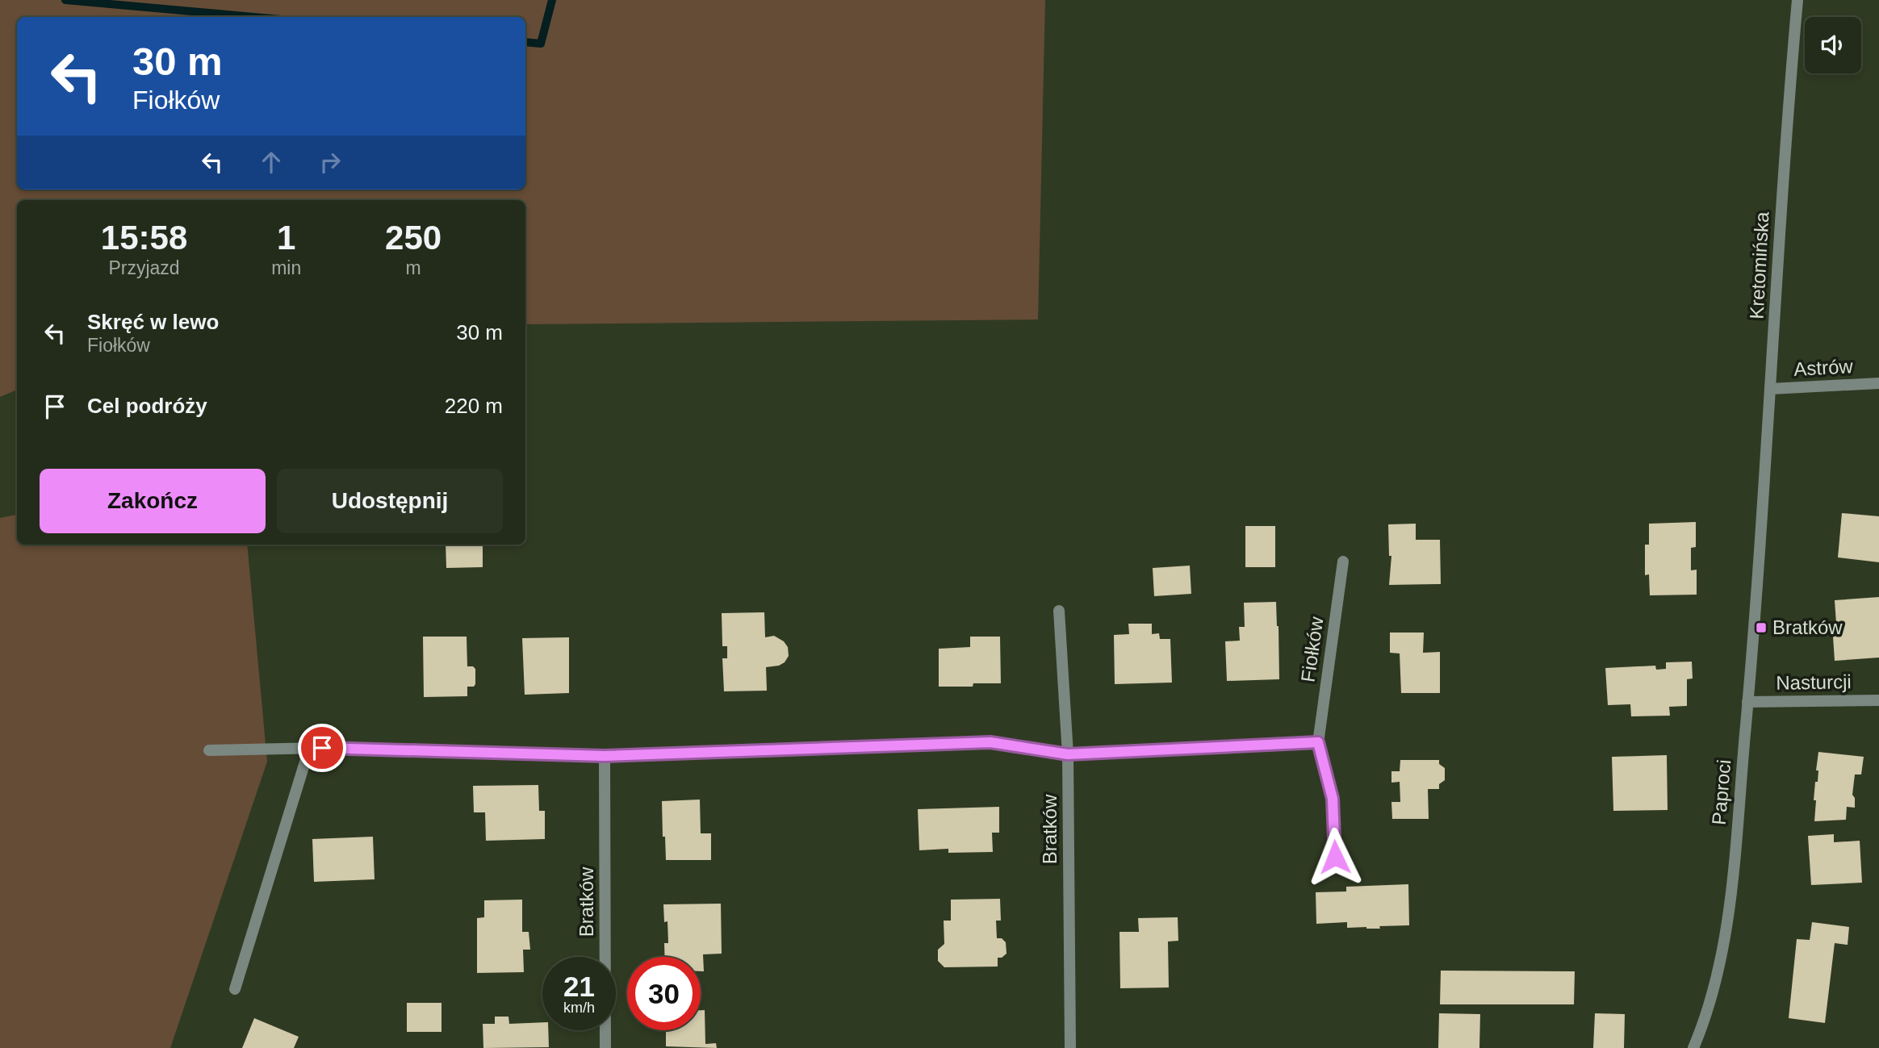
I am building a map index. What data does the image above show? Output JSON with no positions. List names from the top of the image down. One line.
{"streets":{"street":["Kretomińska","Astrów","Fiołków","Nasturcji","Paproci","Bratków"]},"crossings":[["Kretomińska","Astrów"],["Kretomińska","Paproci"],["Nasturcji","Paproci"]],"places":{"transit":["Bratków"]},"page":{"turn":["30 m","Fiołków"],"eta":["15:58","Przyjazd","1","min","250","m"],"list":[{"name":"Skręć w lewo","note":"Fiołków","value":"30 m"},{"name":"Cel podróży","value":"220 m"}],"buttons":["Zakończ","Udostępnij"],"speed":"21 km/h","limit":"30"}}
